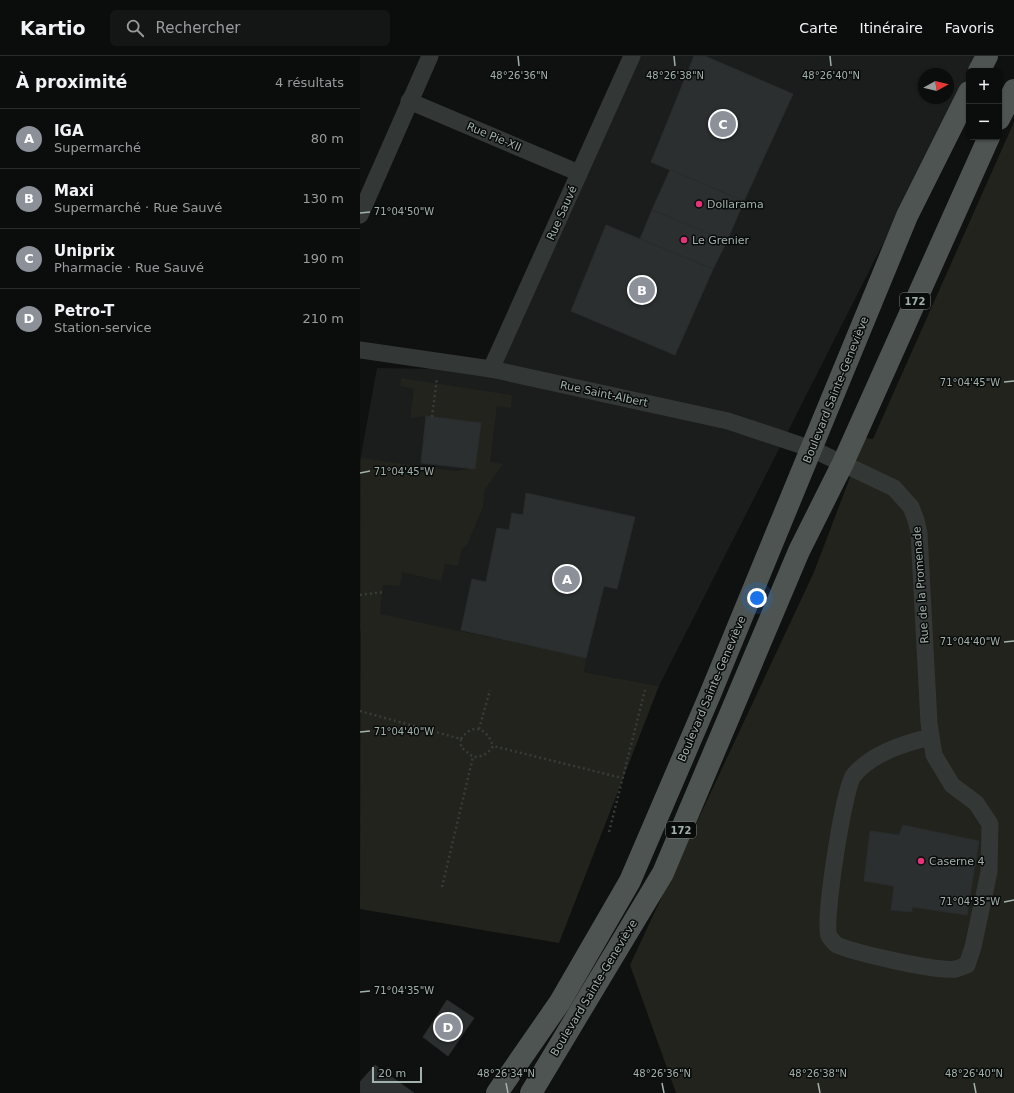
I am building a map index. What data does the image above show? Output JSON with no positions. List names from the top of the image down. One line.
{"streets":{"main road":["172","Boulevard Sainte-Geneviève"],"street":["Rue Pie-XII","Rue Sauvé","Rue Saint-Albert","Rue de la Promenade"]},"crossings":[["Rue Pie-XII","Rue Sauvé"],["Rue Sauvé","Rue Saint-Albert"],["Boulevard Sainte-Geneviève","Rue Saint-Albert"],["Boulevard Sainte-Geneviève","Rue de la Promenade"],["Rue Saint-Albert","Rue de la Promenade"]],"places":["Dollarama","Le Grenier","Caserne 4"],"scale_bar":"20 m","north":"right","page":{"header":"Kartio","search":"Rechercher","nav":["Carte","Itinéraire","Favoris"],"heading":["À proximité","4 résultats"],"map_buttons":["+","−"],"list":[{"mark":"A","name":"IGA","note":"Supermarché","value":"80 m"},{"mark":"B","name":"Maxi","note":"Supermarché · Rue Sauvé","value":"130 m"},{"mark":"C","name":"Uniprix","note":"Pharmacie · Rue Sauvé","value":"190 m"},{"mark":"D","name":"Petro-T","note":"Station-service","value":"210 m"}],"pins":["C","B","A","D"],"scale":"20 m"},"coordinates":["48°26'36\"N","48°26'38\"N","48°26'40\"N","71°04'50\"W","71°04'45\"W","71°04'40\"W","71°04'35\"W","48°26'34\"N"]}
